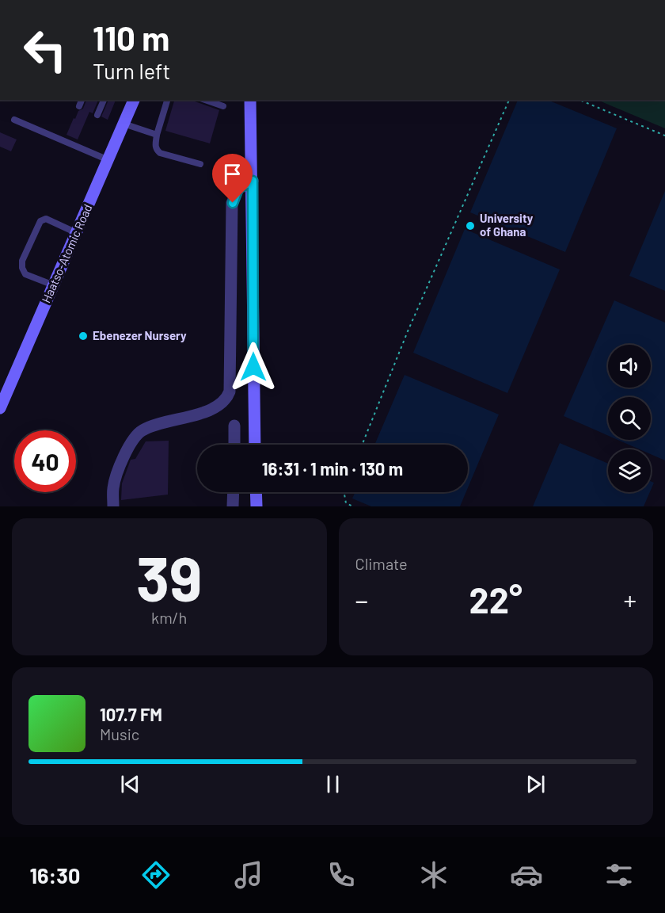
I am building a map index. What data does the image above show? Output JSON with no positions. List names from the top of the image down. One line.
{"streets":{"street":["Haatso-Atomic Road"]},"places":["University of Ghana","Ebenezer Nursery"],"page":{"turn":["110 m","Turn left"],"limit":"40","trip":"16:31 · 1 min · 130 m","tile":[["39","km/h"],"Climate"],"heat":["−","22°","+"],"song":["107.7 FM","Music"],"tabs":"16:30"}}
